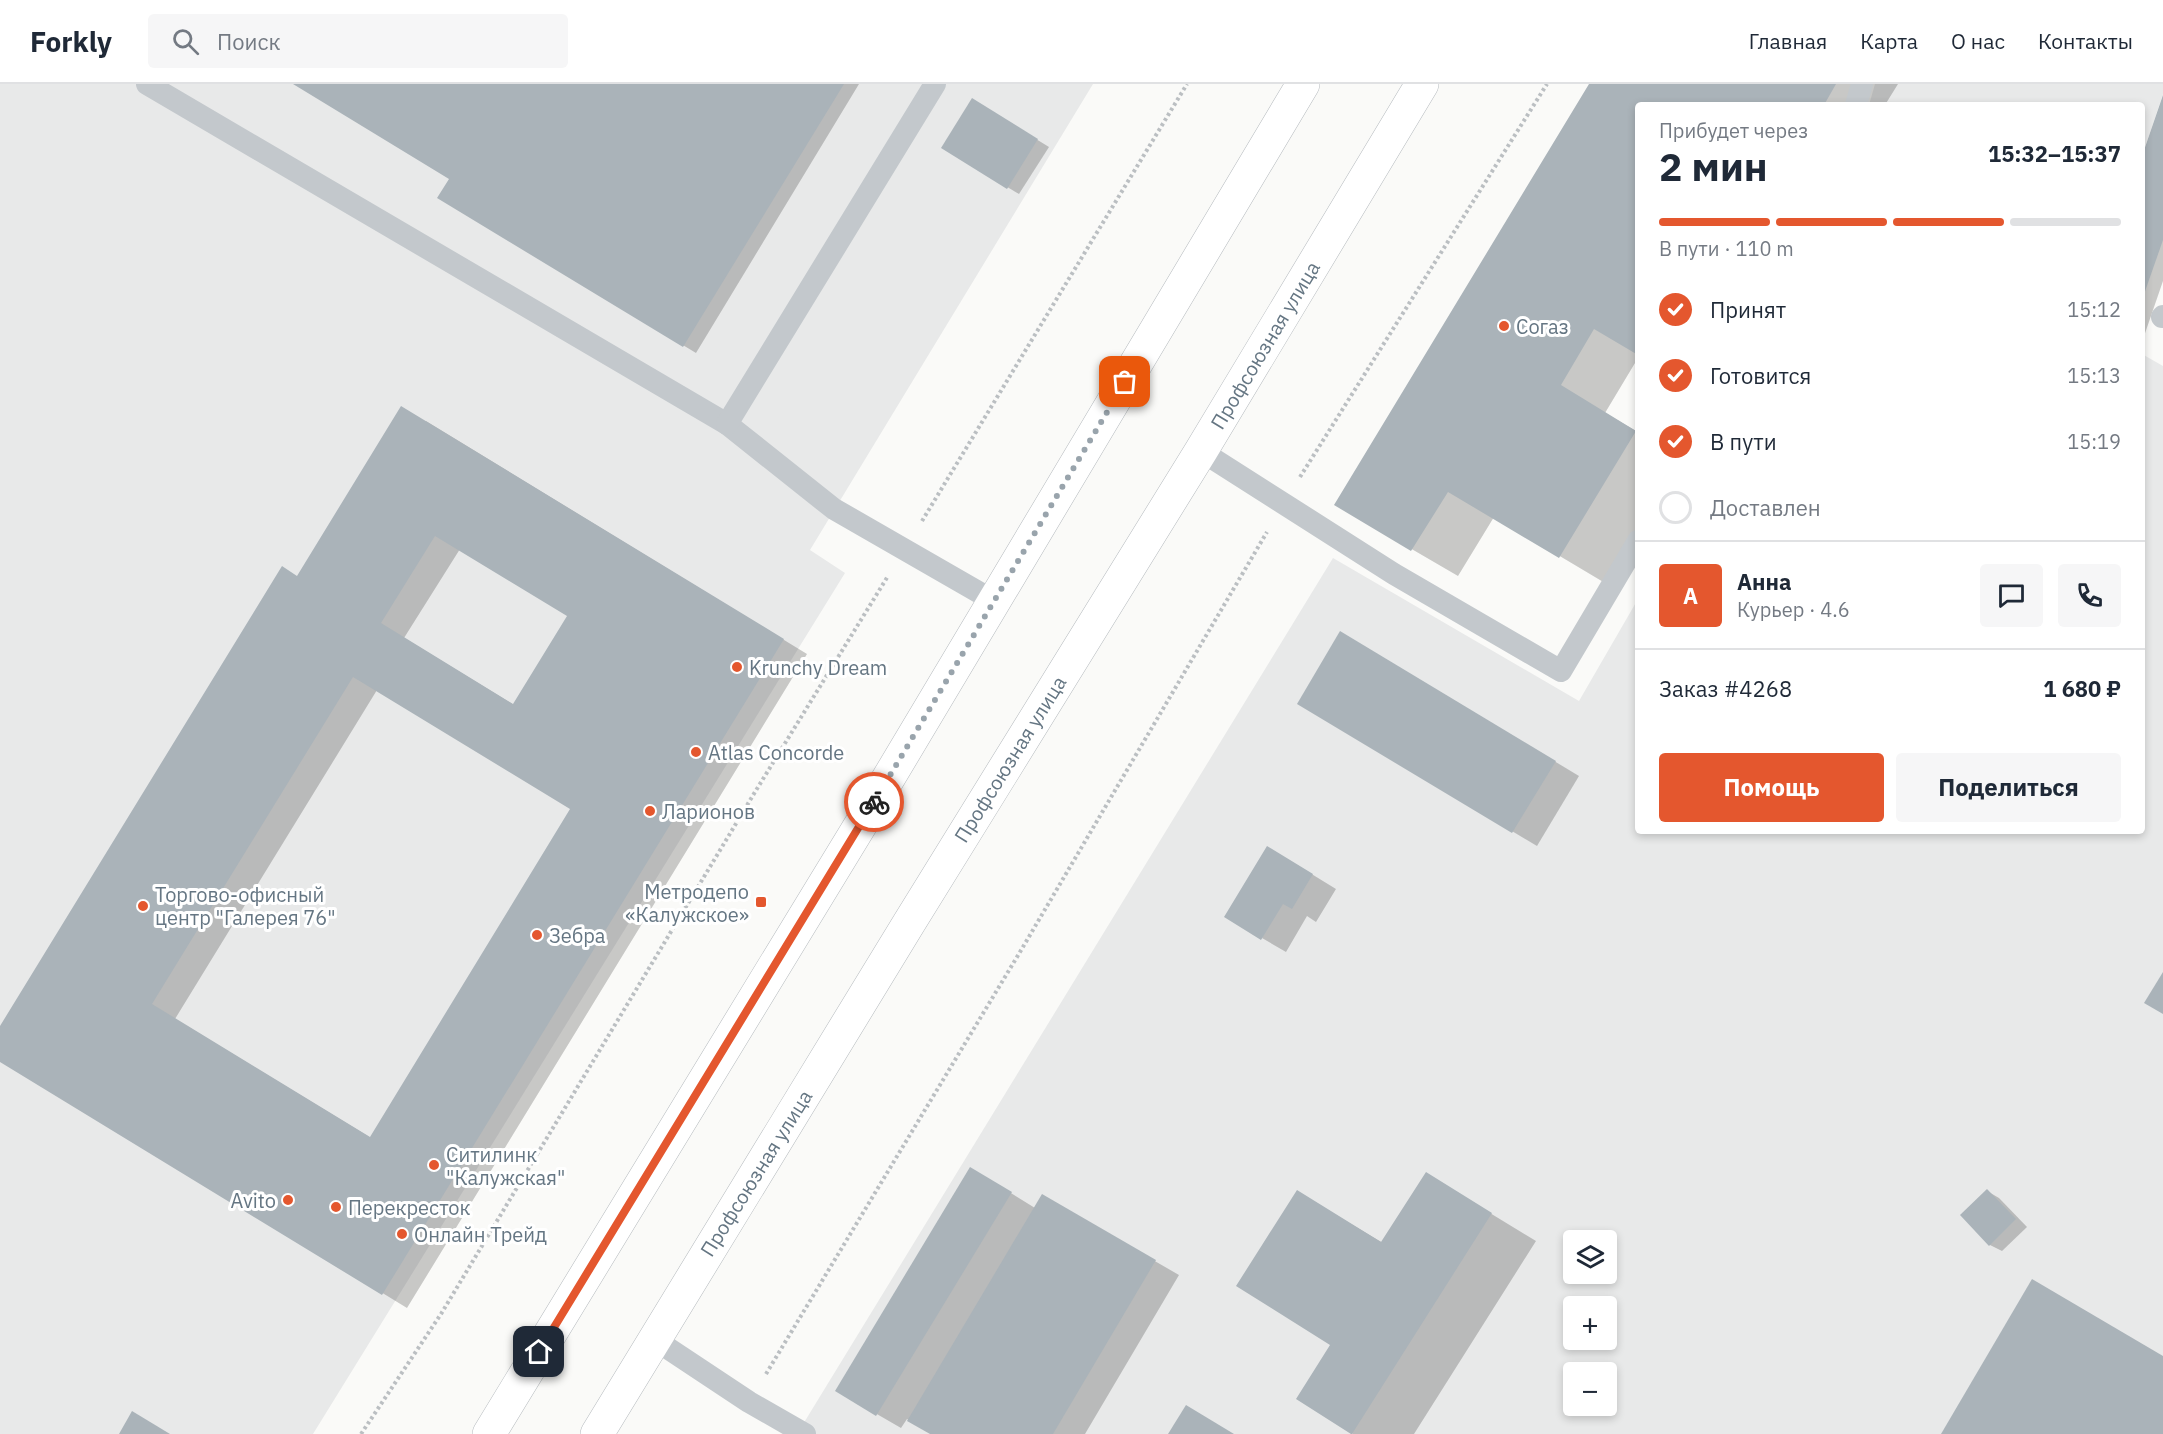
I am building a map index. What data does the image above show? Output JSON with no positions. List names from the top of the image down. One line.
{"streets":{"main road":["Профсоюзная улица"]},"places":{"other":["Согаз","Krunchy Dream","Atlas Concorde","Ларионов","Торгово-офисный центр \"Галерея 76\"","Зебра","Ситилинк \"Калужская\"","Avito","Перекресток","Онлайн Трейд"],"transit":["Метродепо «Калужское»"]},"page":{"header":"Forkly","search":"Поиск","nav":["Главная","Карта","О нас","Контакты"],"heading":["2 мин","Прибудет через","15:32–15:37"],"panel":["Анна","Курьер · 4.6","Заказ #4268","1 680 ₽"],"bar":"В пути · 110 m","list":[["Принят","15:12"],["Готовится","15:13"],["В пути","15:19"],"Доставлен"],"round":"А","buttons":["Помощь","Поделиться"],"map_buttons":["+","−"]}}
